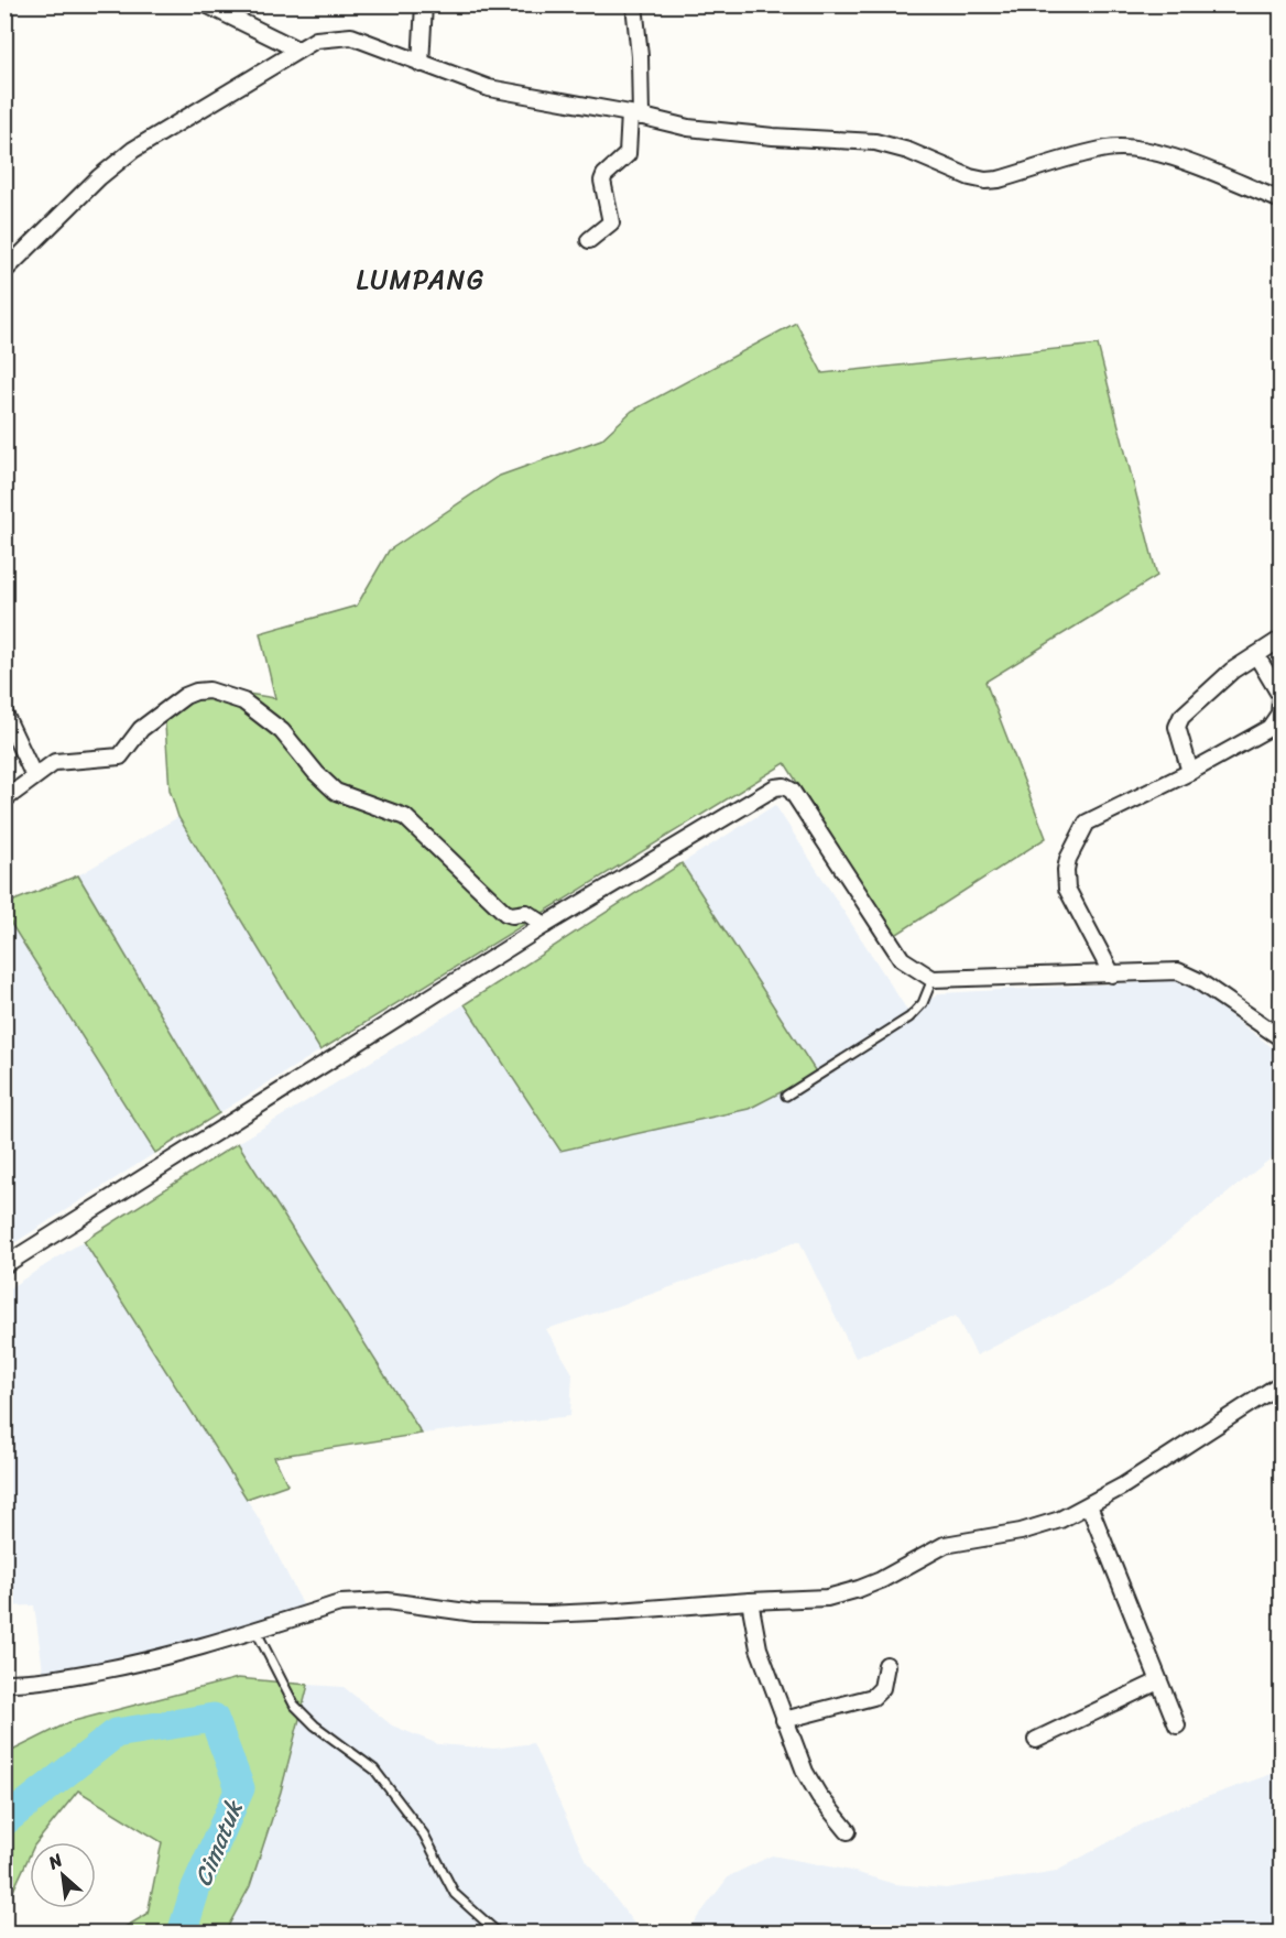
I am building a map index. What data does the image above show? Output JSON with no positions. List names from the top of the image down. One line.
{"districts":["LUMPANG"],"water":["Cimatuk"],"north":"top left"}
